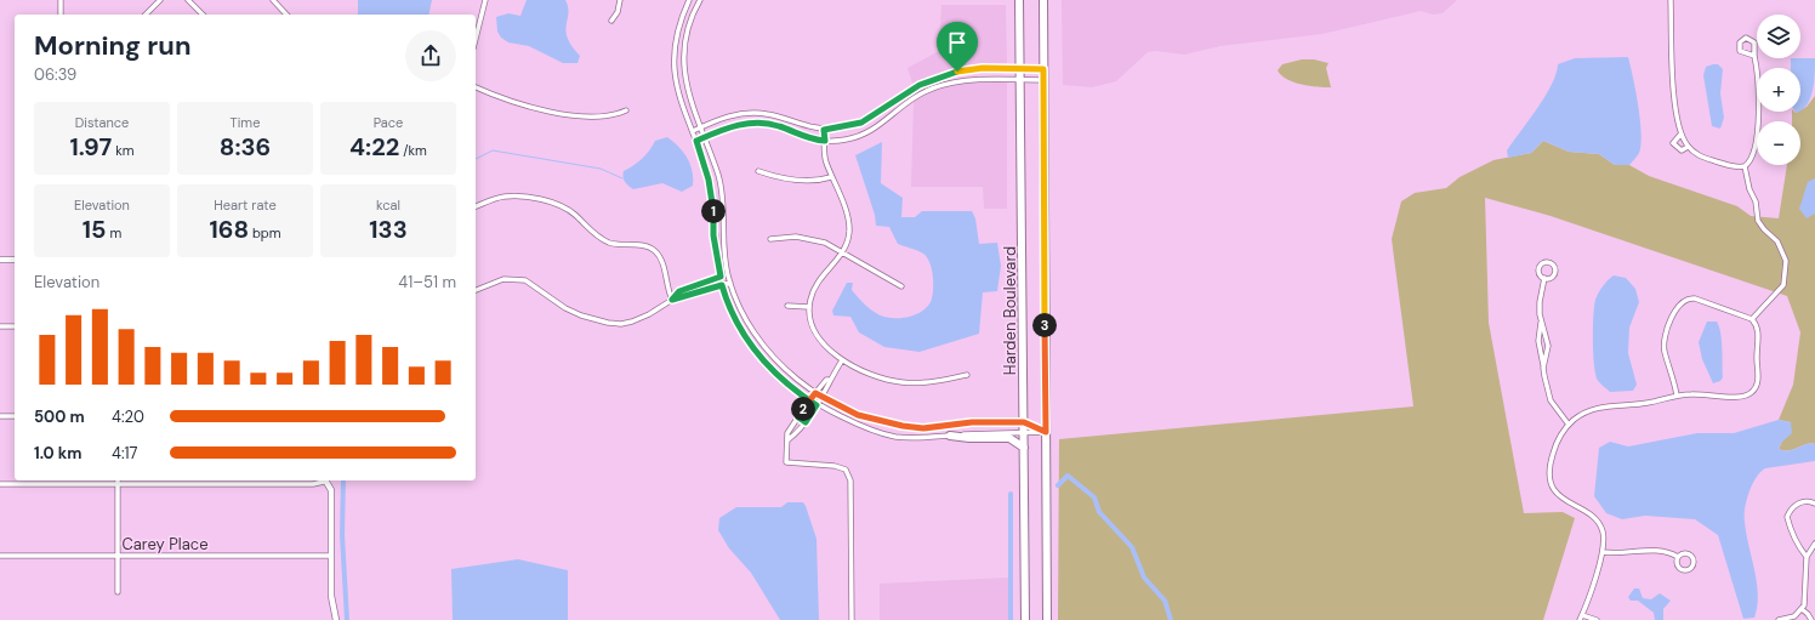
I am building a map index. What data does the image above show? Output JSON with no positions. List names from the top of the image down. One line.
{"streets":{"main road":["Harden Boulevard"],"street":["Carey Place"]},"page":{"map_buttons":["+","−"],"heading":["Morning run","06:39"],"stats":[["Distance","1.97 km"],["Time","8:36"],["Pace","4:22 /km"],["Elevation","15 m"],["Heart rate","168 bpm"],["kcal","133"]],"pins":["1","3","2"],"chart":["Elevation","41–51 m"],"list":[{"name":"500 m","note":"4:20"},{"name":"1.0 km","note":"4:17"}]}}
